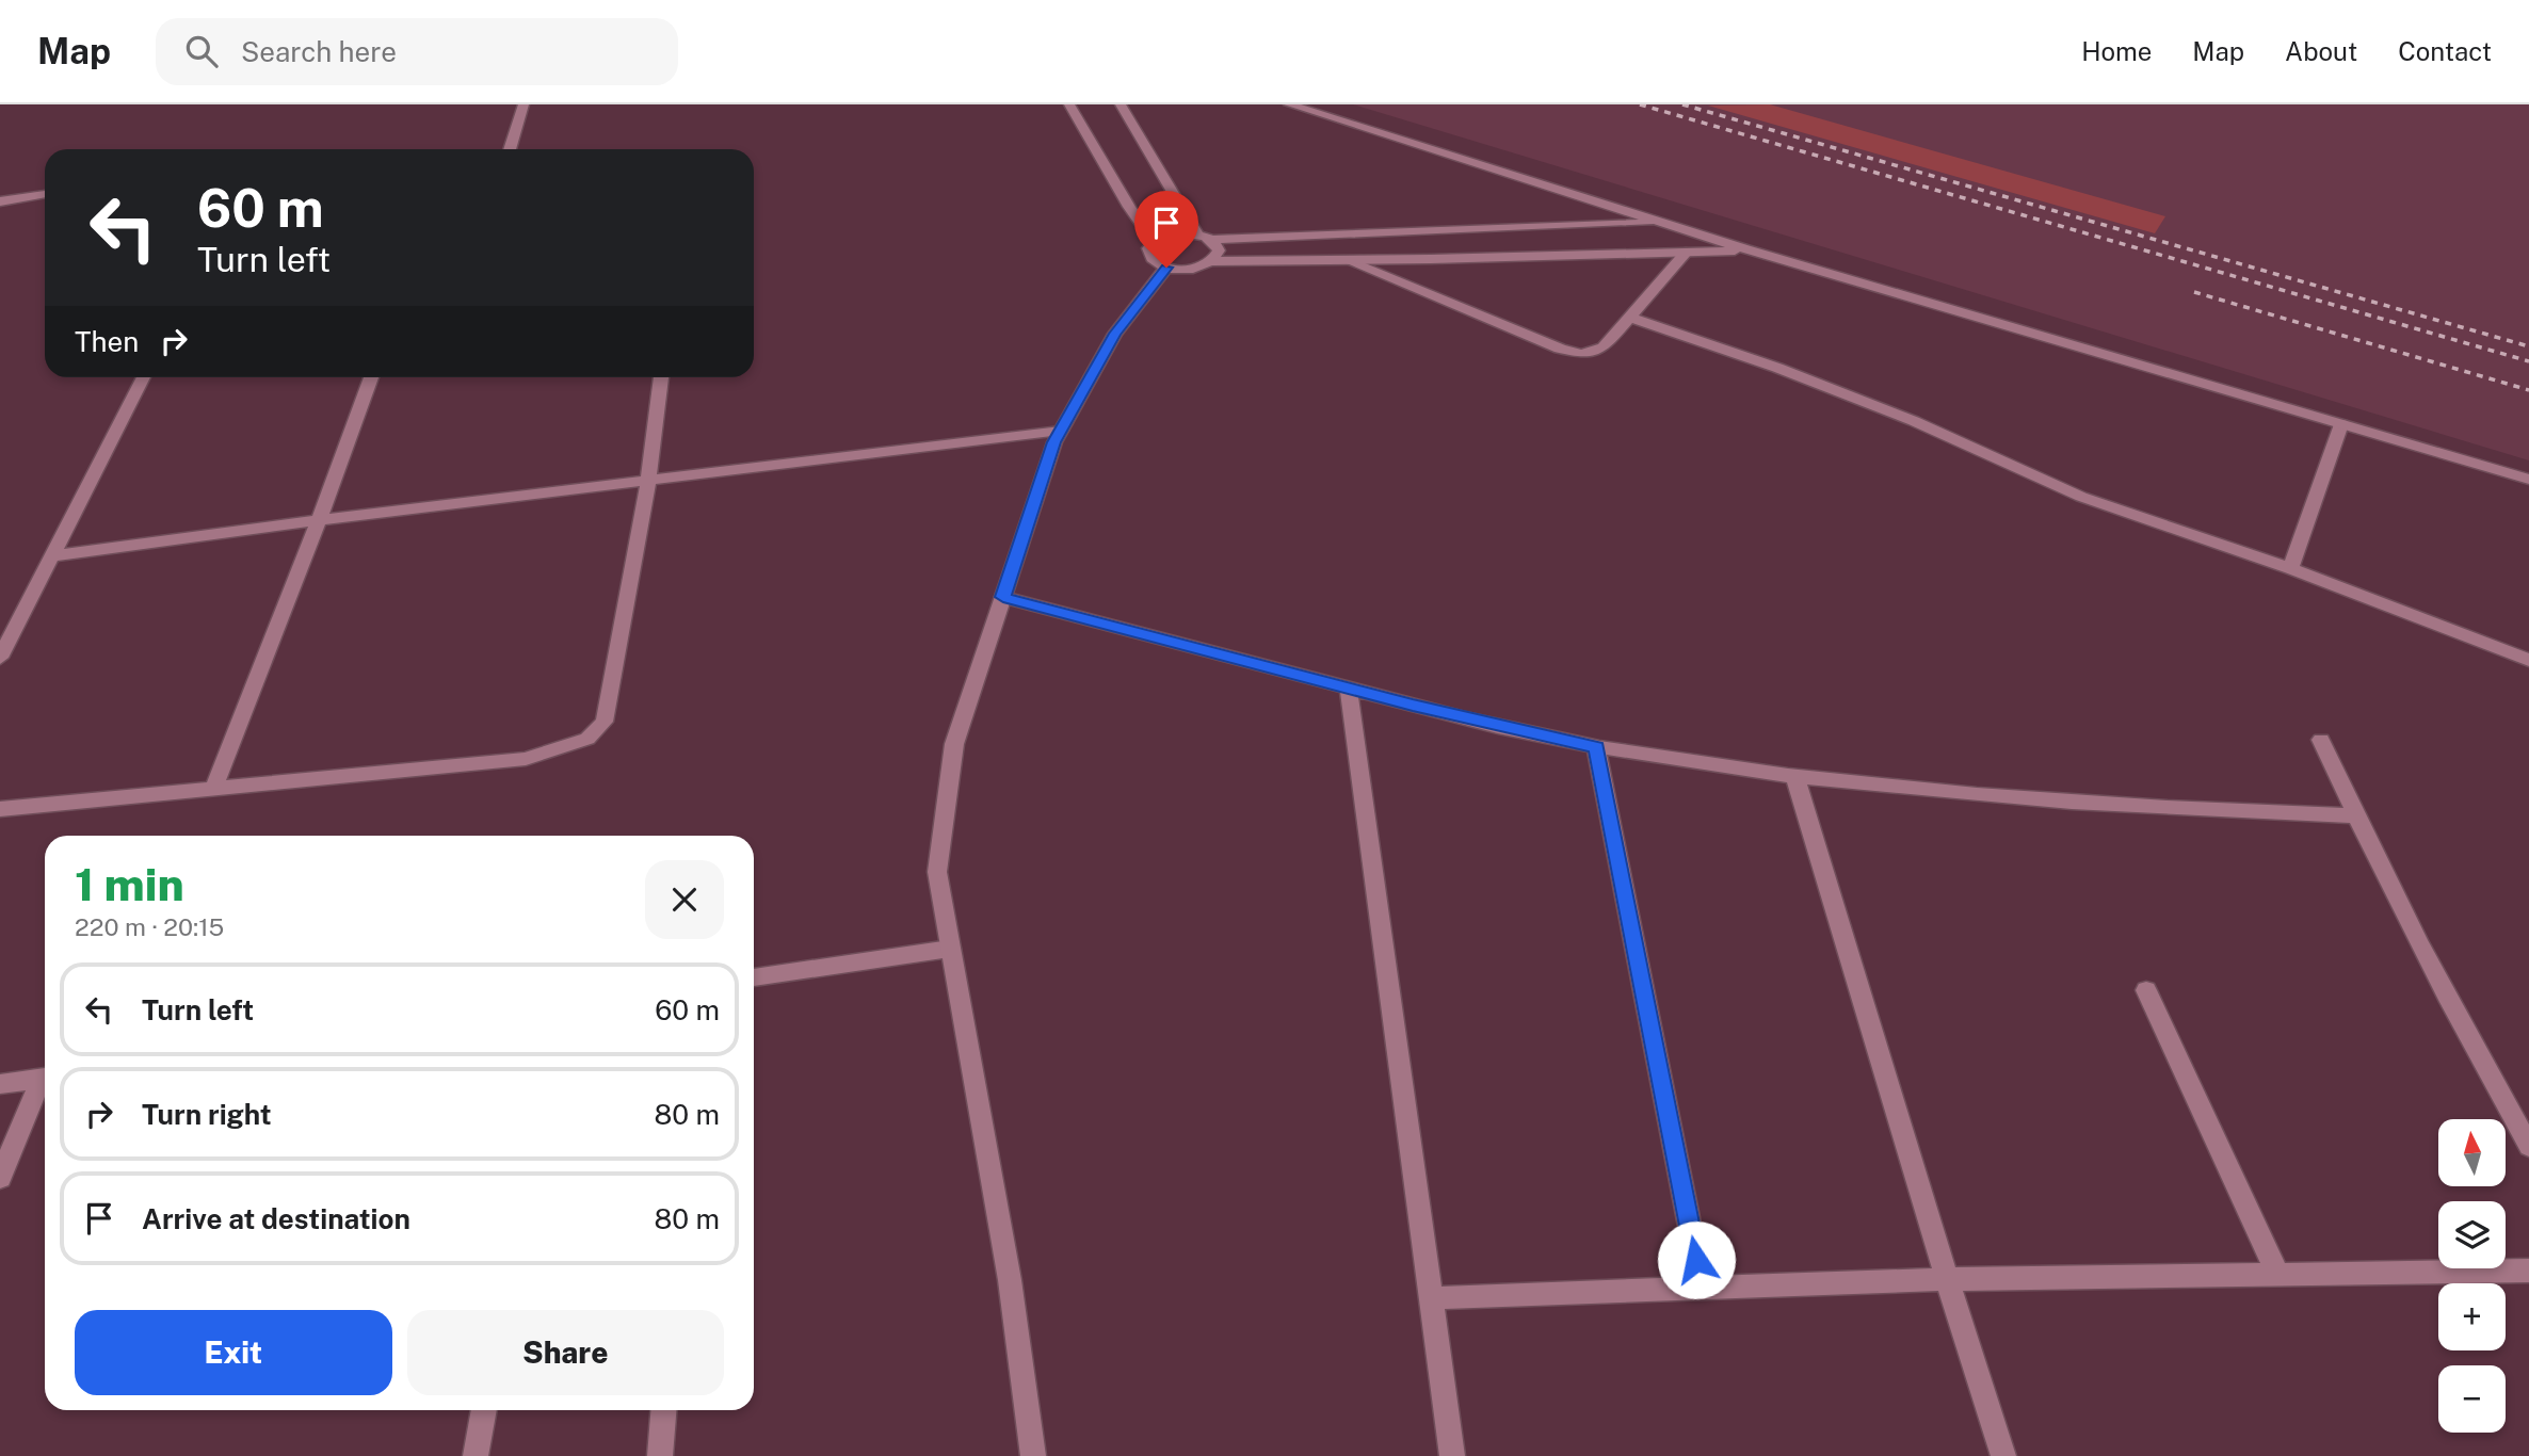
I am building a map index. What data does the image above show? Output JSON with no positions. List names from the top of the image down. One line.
{"north":"top","page":{"header":"Map","search":"Search here","nav":["Home","Map","About","Contact"],"turn":["60 m","Turn left"],"then":"Then","heading":["1 min","220 m · 20:15"],"list":[{"name":"Turn left","value":"60 m"},{"name":"Turn right","value":"80 m"},{"name":"Arrive at destination","value":"80 m"}],"map_buttons":["+","−"],"buttons":["Exit","Share"]}}
